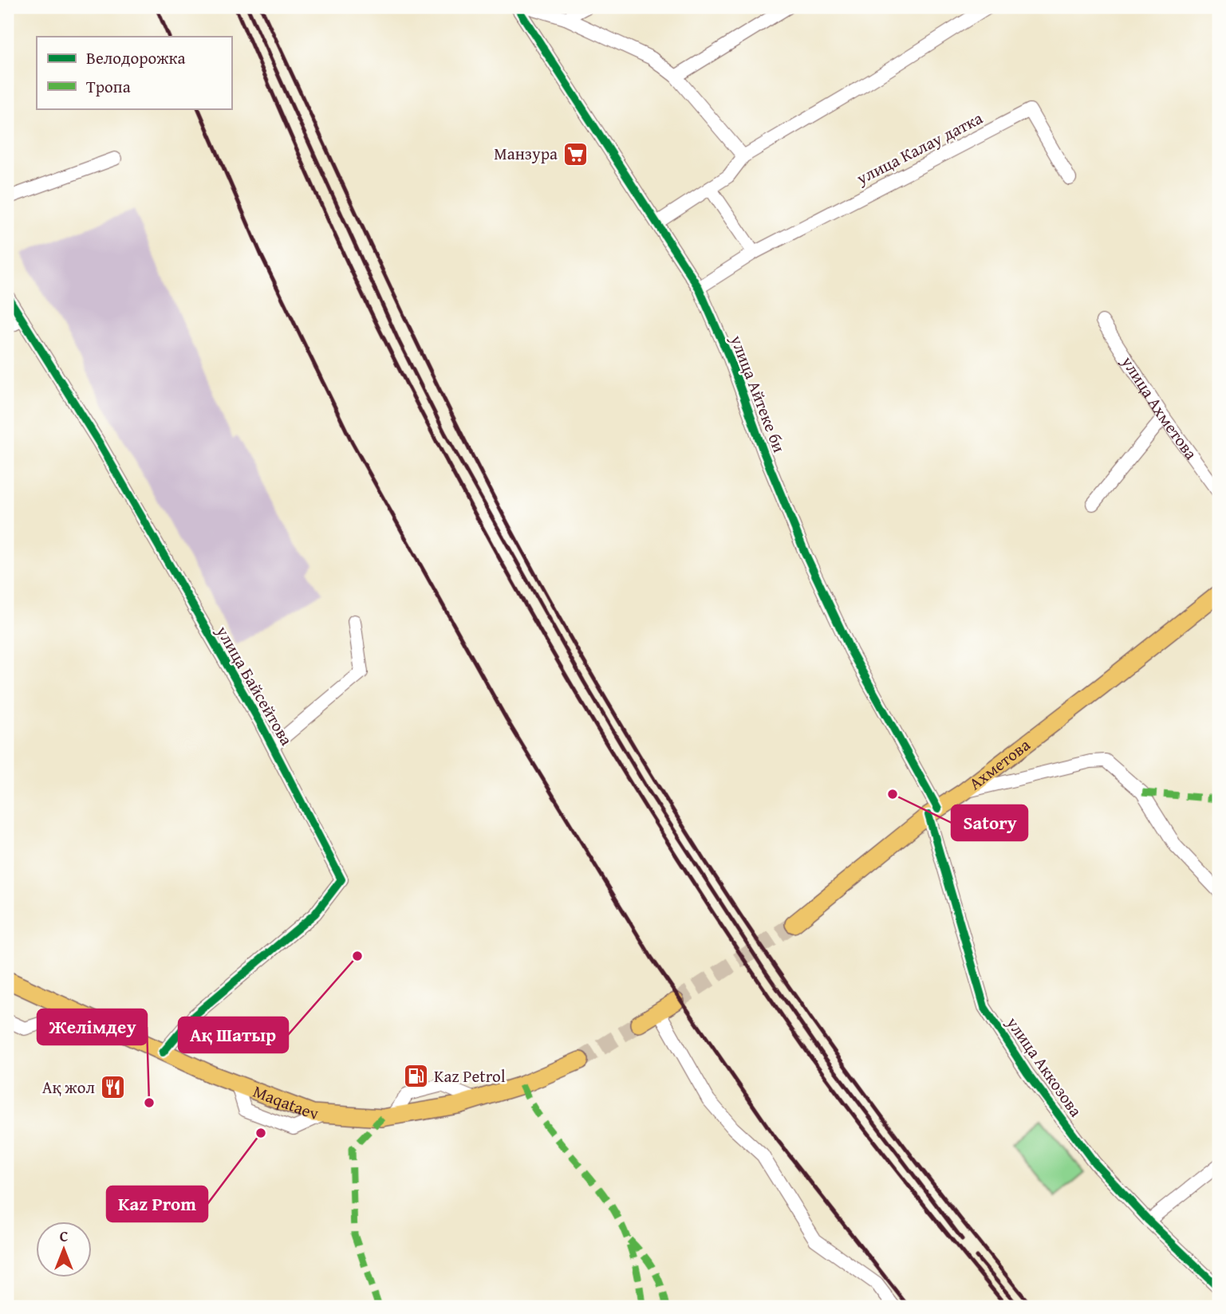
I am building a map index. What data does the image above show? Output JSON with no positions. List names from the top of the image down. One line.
{"streets":{"main road":["Ахметова","Maqataev"],"street":["улица Калау датка","улица Айтеке би","улица Ахметова","улица Байсейтова","улица Аккозова"]},"crossings":[["улица Калау датка","улица Айтеке би"],["улица Айтеке би","Ахметова"],["улица Айтеке би","улица Аккозова"],["улица Байсейтова","Maqataev"],["Ахметова","улица Аккозова"]],"places":{"supermarket":["Манзура"],"other":["Satory","Ақ Шатыр","Желімдеу","Kaz Prom"],"fuel station":["Kaz Petrol"],"restaurant":["Ақ жол"]},"legend":["Велодорожка","Тропа"],"north":"top"}
